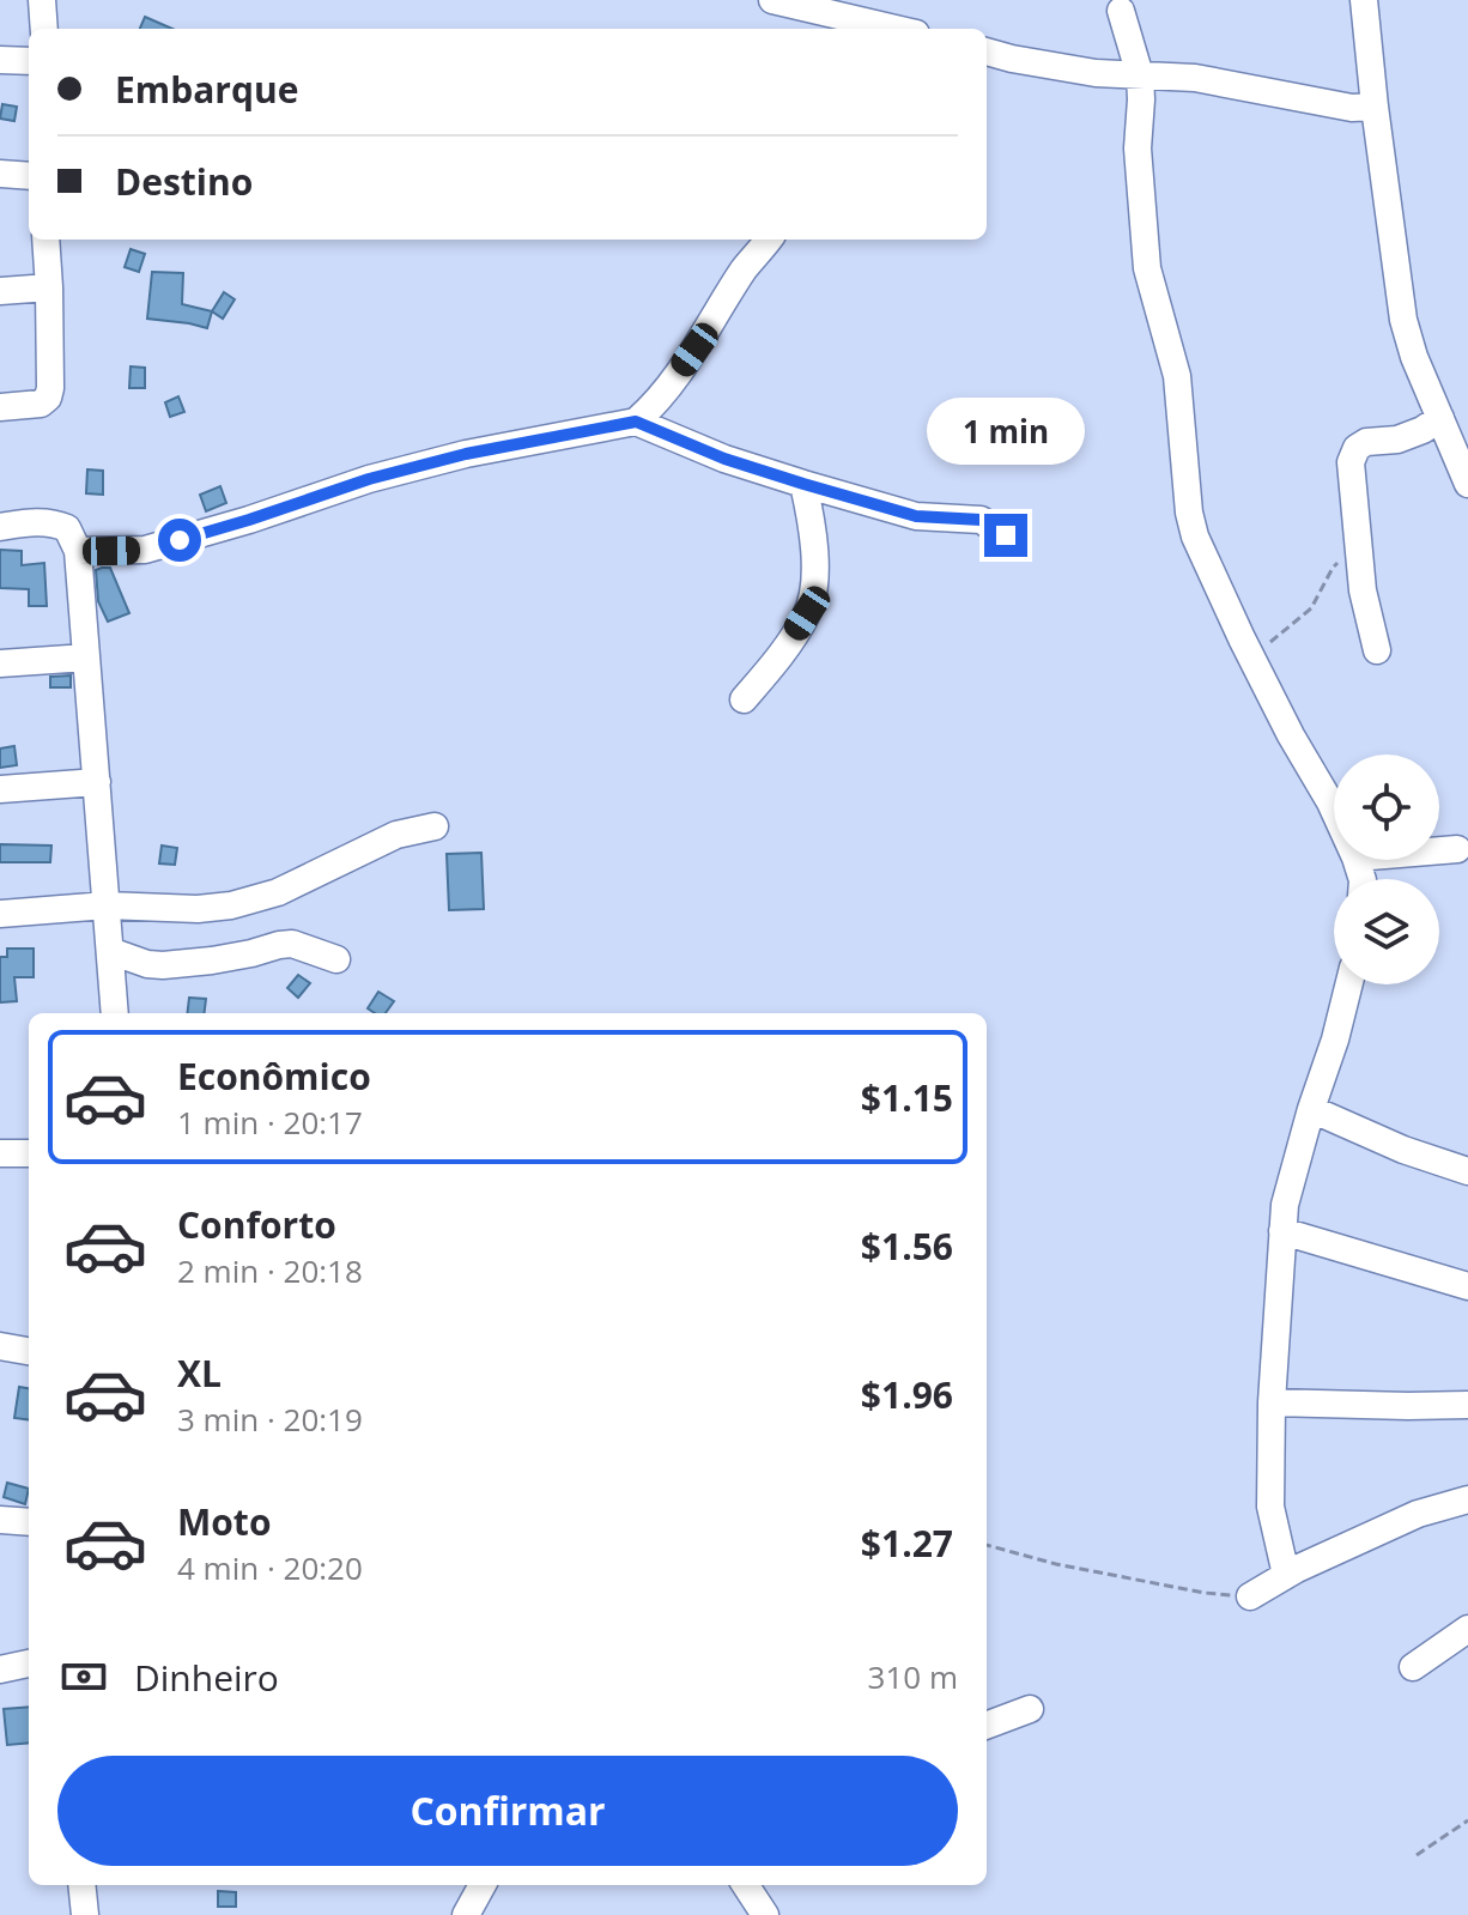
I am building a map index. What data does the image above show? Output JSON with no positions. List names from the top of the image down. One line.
{"page":{"banner":["Embarque","Destino"],"bubble":"1 min","list":[{"name":"Econômico","note":"1 min · 20:17","value":"$1.15"},{"name":"Conforto","note":"2 min · 20:18","value":"$1.56"},{"name":"XL","note":"3 min · 20:19","value":"$1.96"},{"name":"Moto","note":"4 min · 20:20","value":"$1.27"}],"pay":["Dinheiro","310 m"],"buttons":"Confirmar"}}
